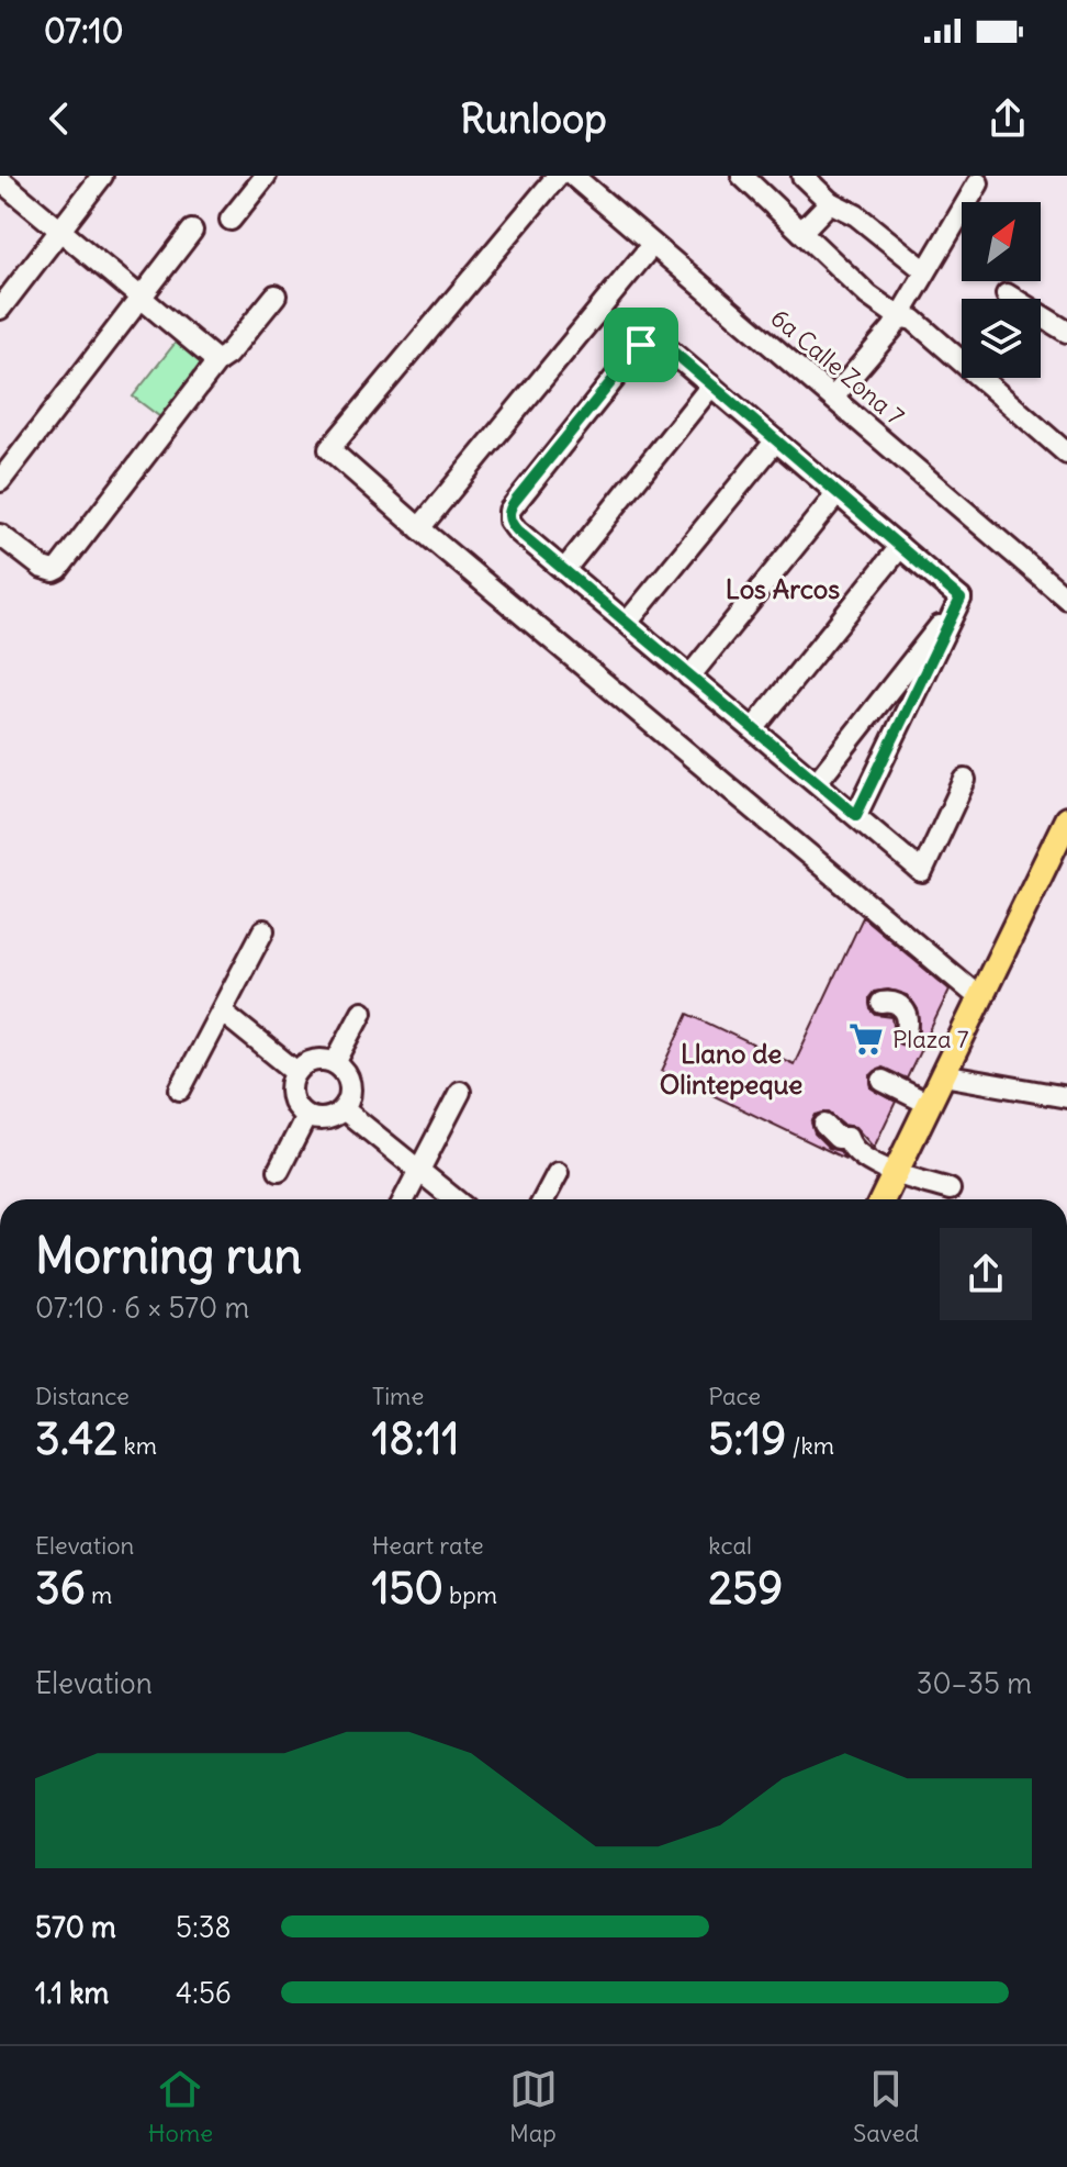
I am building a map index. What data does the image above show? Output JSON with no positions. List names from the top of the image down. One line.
{"streets":{"street":["6a Calle Zona 7"]},"districts":["Los Arcos","Llano de Olintepeque"],"places":{"supermarket":["Plaza 7"]},"north":"top right","page":{"status":"07:10","header":"Runloop","heading":["Morning run","07:10 · 6 × 570 m"],"stats":[["Distance","3.42 km"],["Time","18:11"],["Pace","5:19 /km"],["Elevation","36 m"],["Heart rate","150 bpm"],["kcal","259"]],"chart":["Elevation","30–35 m"],"list":[{"name":"570 m","note":"5:38"},{"name":"1.1 km","note":"4:56"}],"tabs":["Home","Map","Saved"]}}
